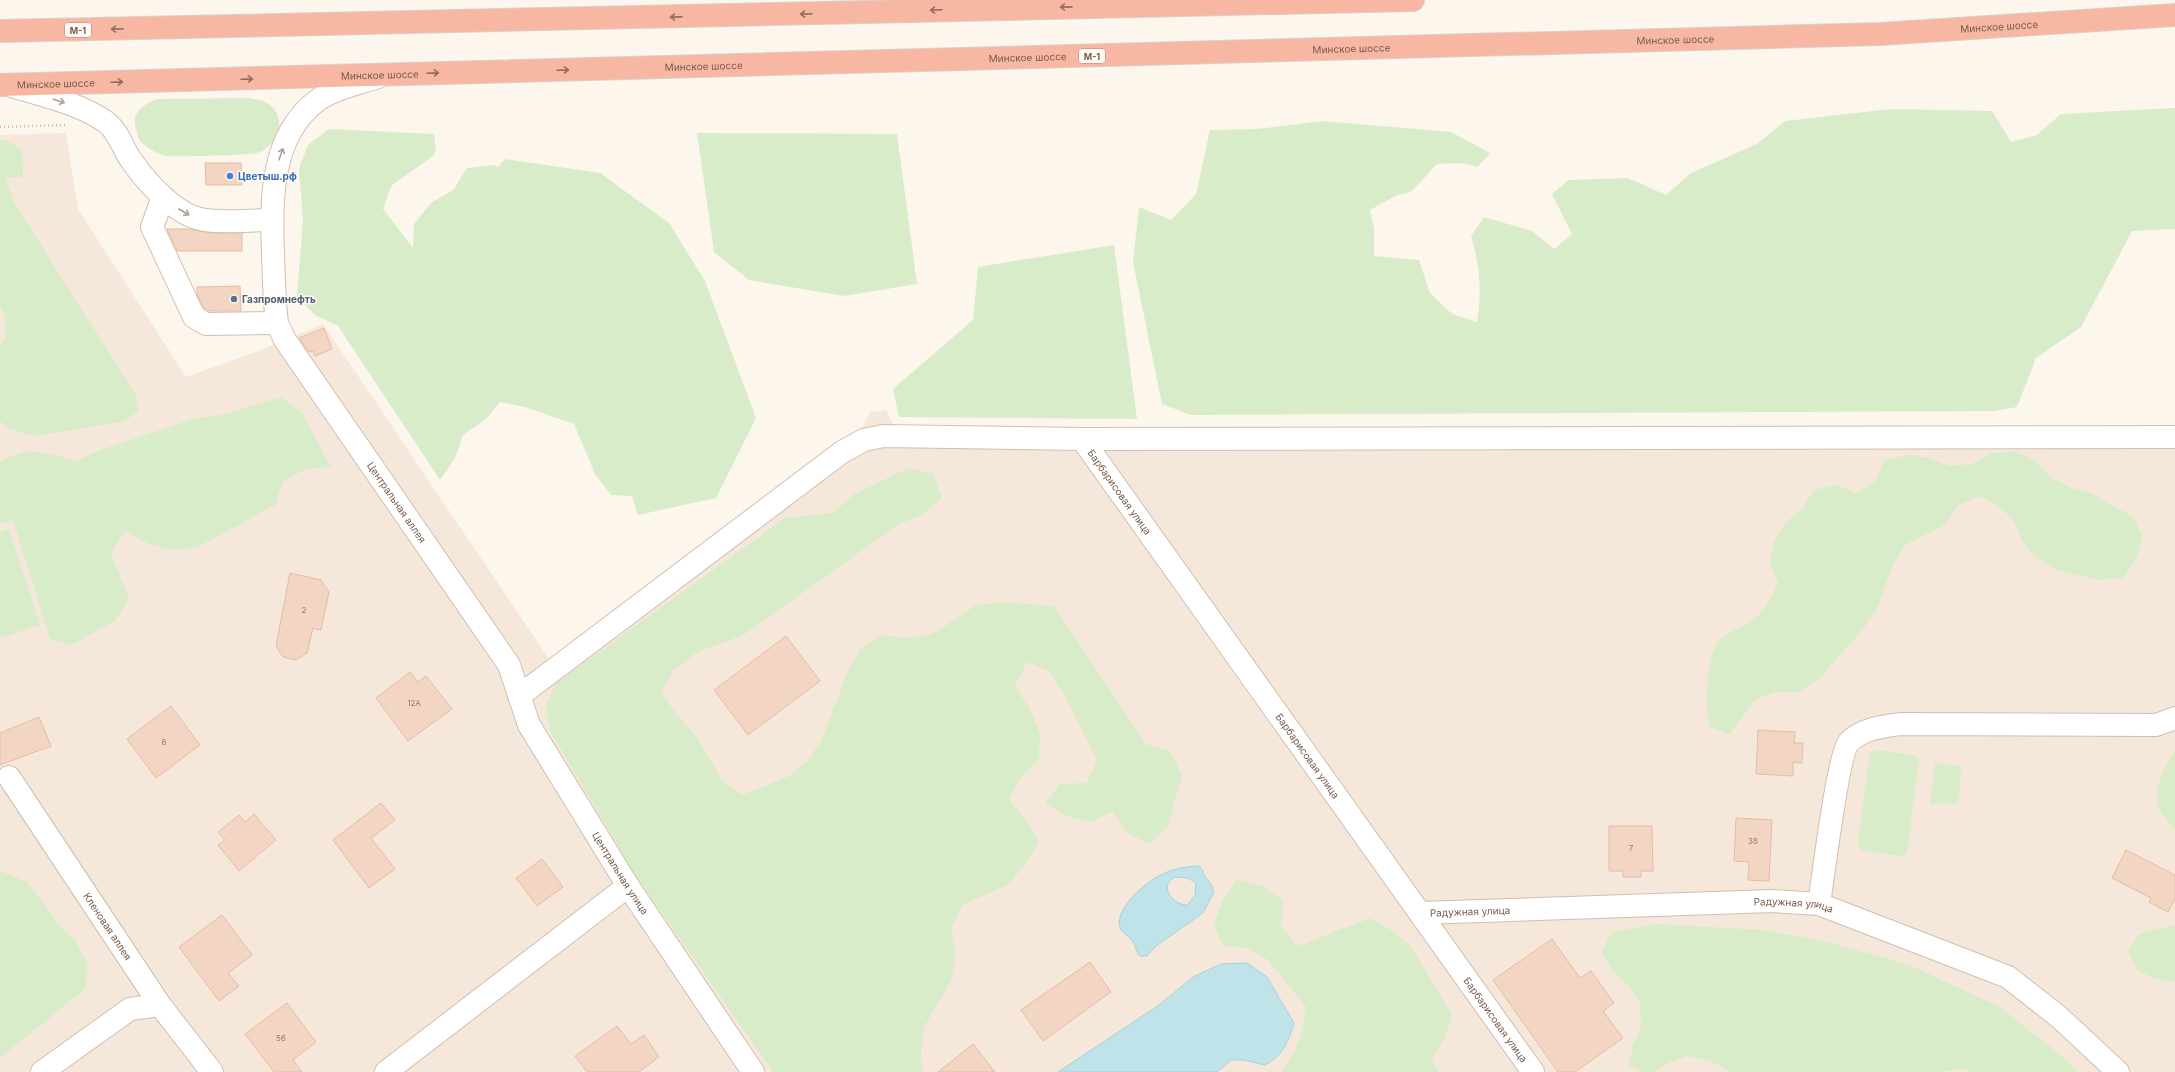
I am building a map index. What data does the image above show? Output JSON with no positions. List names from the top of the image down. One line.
{"streets":{"highway":["Минское шоссе","М-1"],"street":["Барбарисовая улица","Центральная аллея","Центральная улица","Радужная улица","Кленовая аллея"]},"crossings":[["Барбарисовая улица","Радужная улица"],["Центральная аллея","Центральная улица"]],"places":["Цветыш.рф","Газпромнефть"],"house_numbers":["2","12А","6","38","7","56"]}
